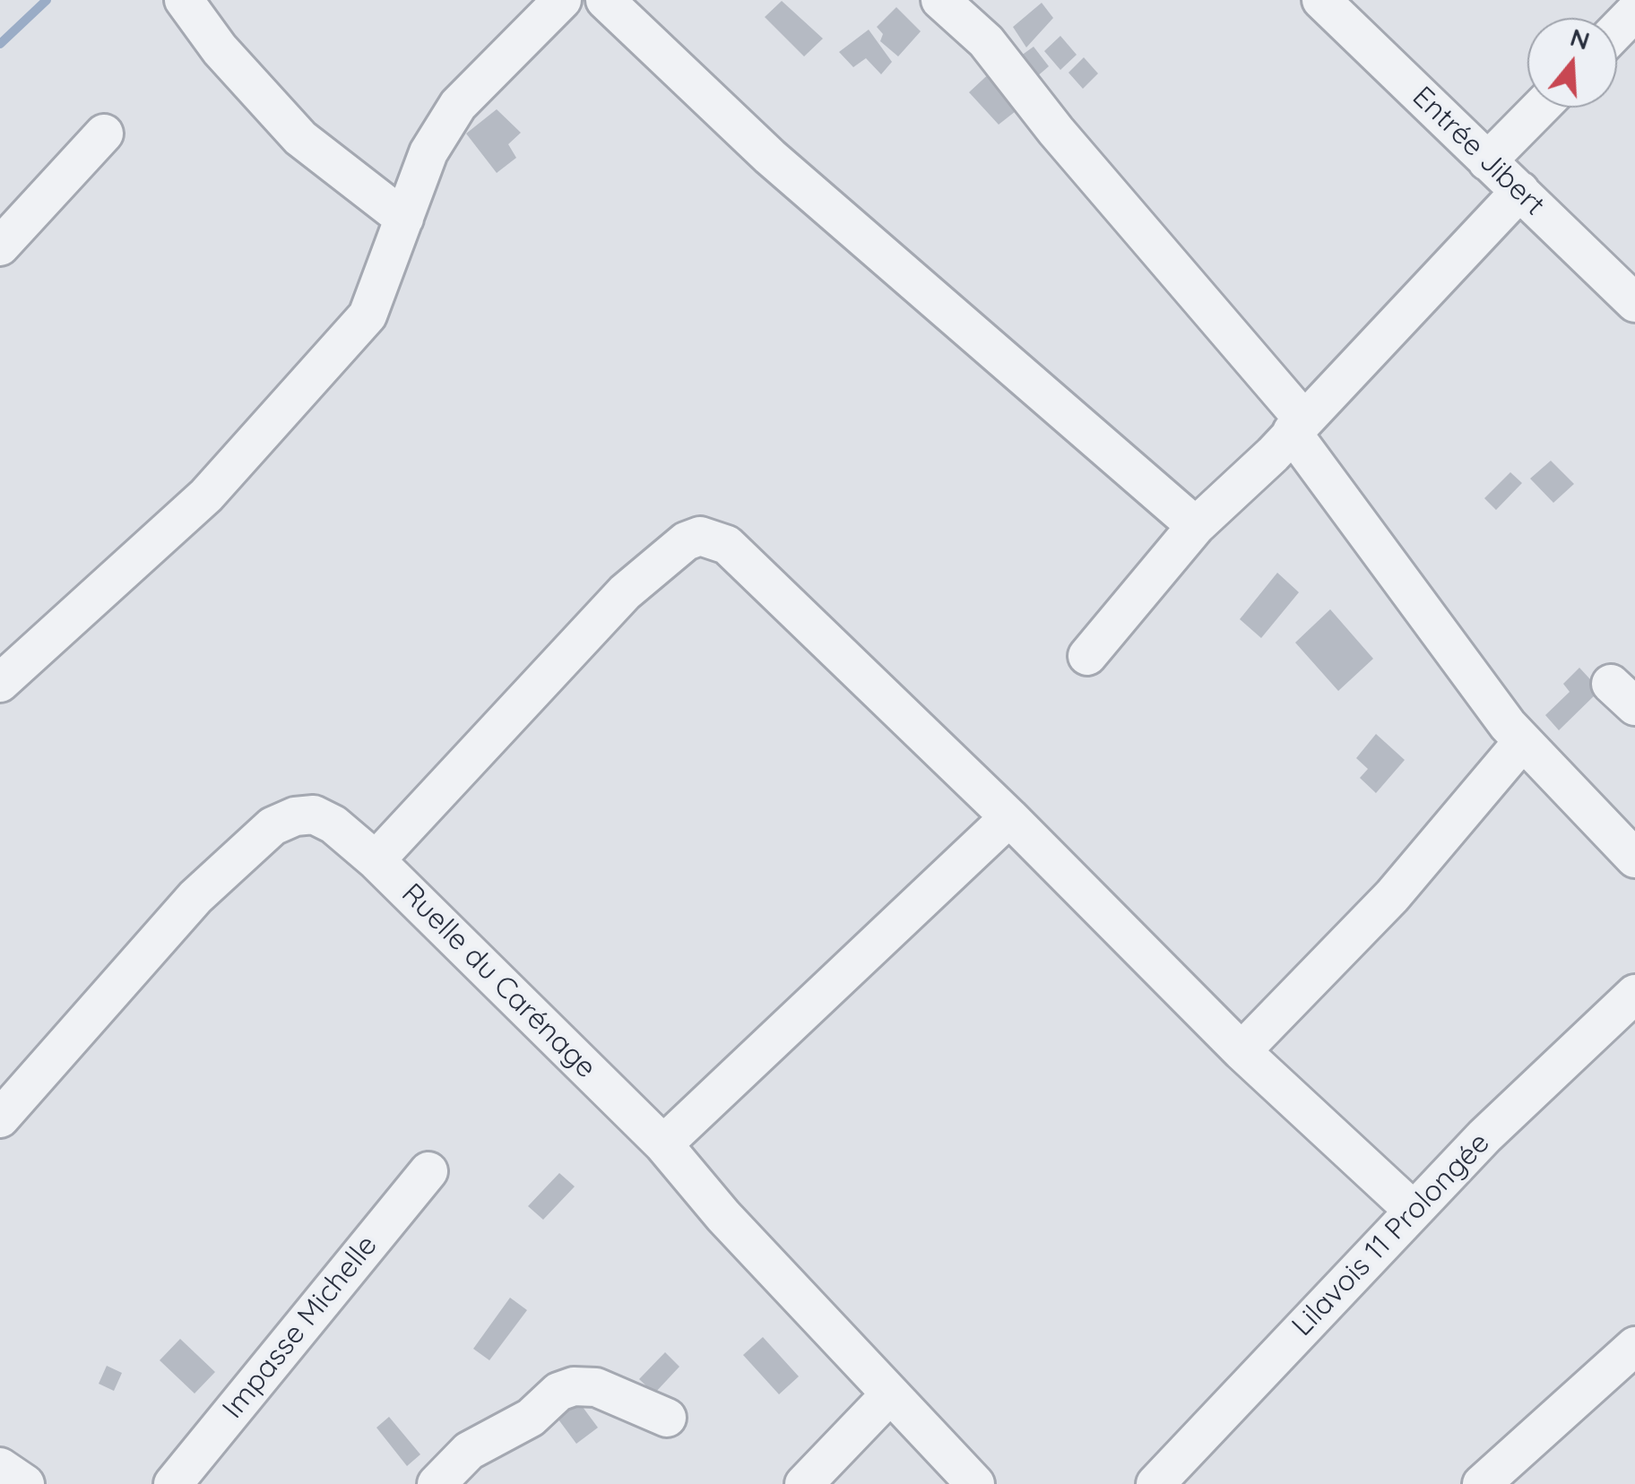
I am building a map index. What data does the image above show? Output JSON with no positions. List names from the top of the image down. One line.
{"streets":{"street":["Entrée Jibert","Ruelle du Carénage","Lilavois 11 Prolongée","Impasse Michelle"]},"north":"top"}
